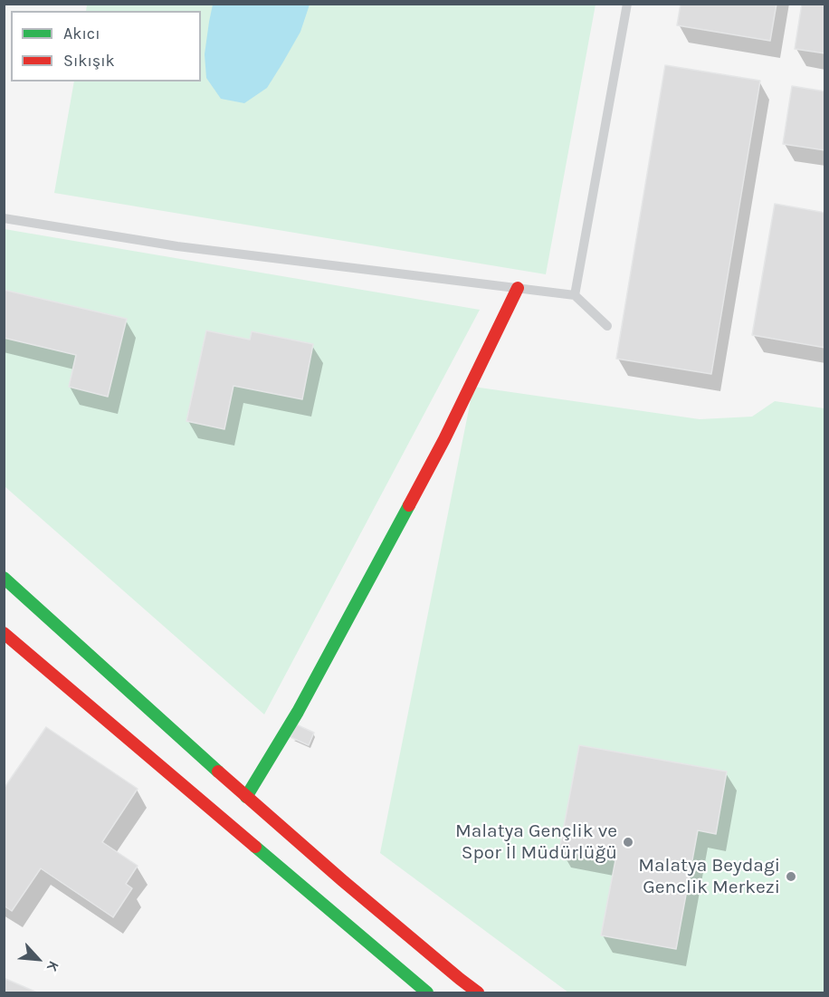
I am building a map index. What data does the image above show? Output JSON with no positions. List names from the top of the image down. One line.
{"places":["Malatya Gençlik ve Spor İl Müdürlüğü","Malatya Beydagi Genclik Merkezi"],"legend":["Akıcı","Sıkışık"],"north":"bottom right"}
